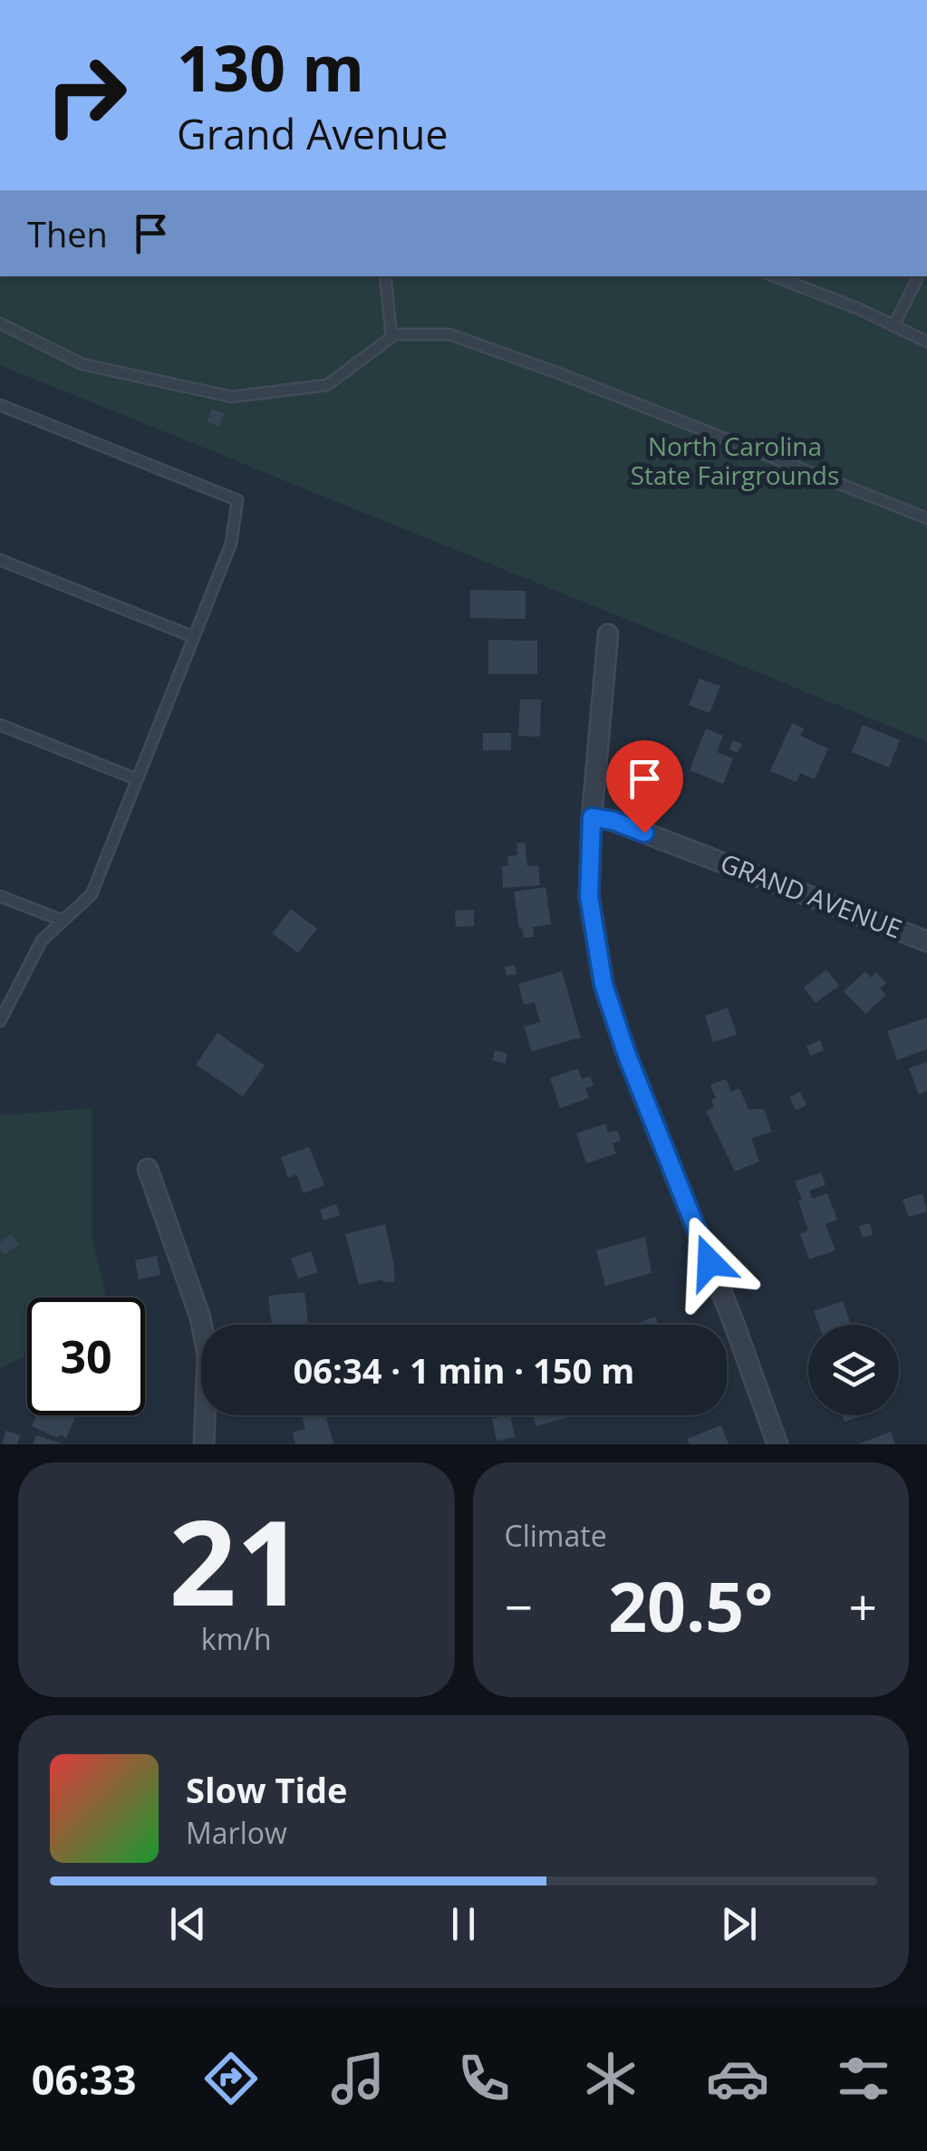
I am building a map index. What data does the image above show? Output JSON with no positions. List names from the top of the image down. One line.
{"streets":{"street":["GRAND AVENUE"]},"parks":["North Carolina State Fairgrounds"],"page":{"turn":["130 m","Grand Avenue"],"then":"Then","limit":"30","trip":"06:34 · 1 min · 150 m","tile":[["21","km/h"],"Climate"],"heat":["−","20.5°","+"],"song":["Slow Tide","Marlow"],"tabs":"06:33"}}
